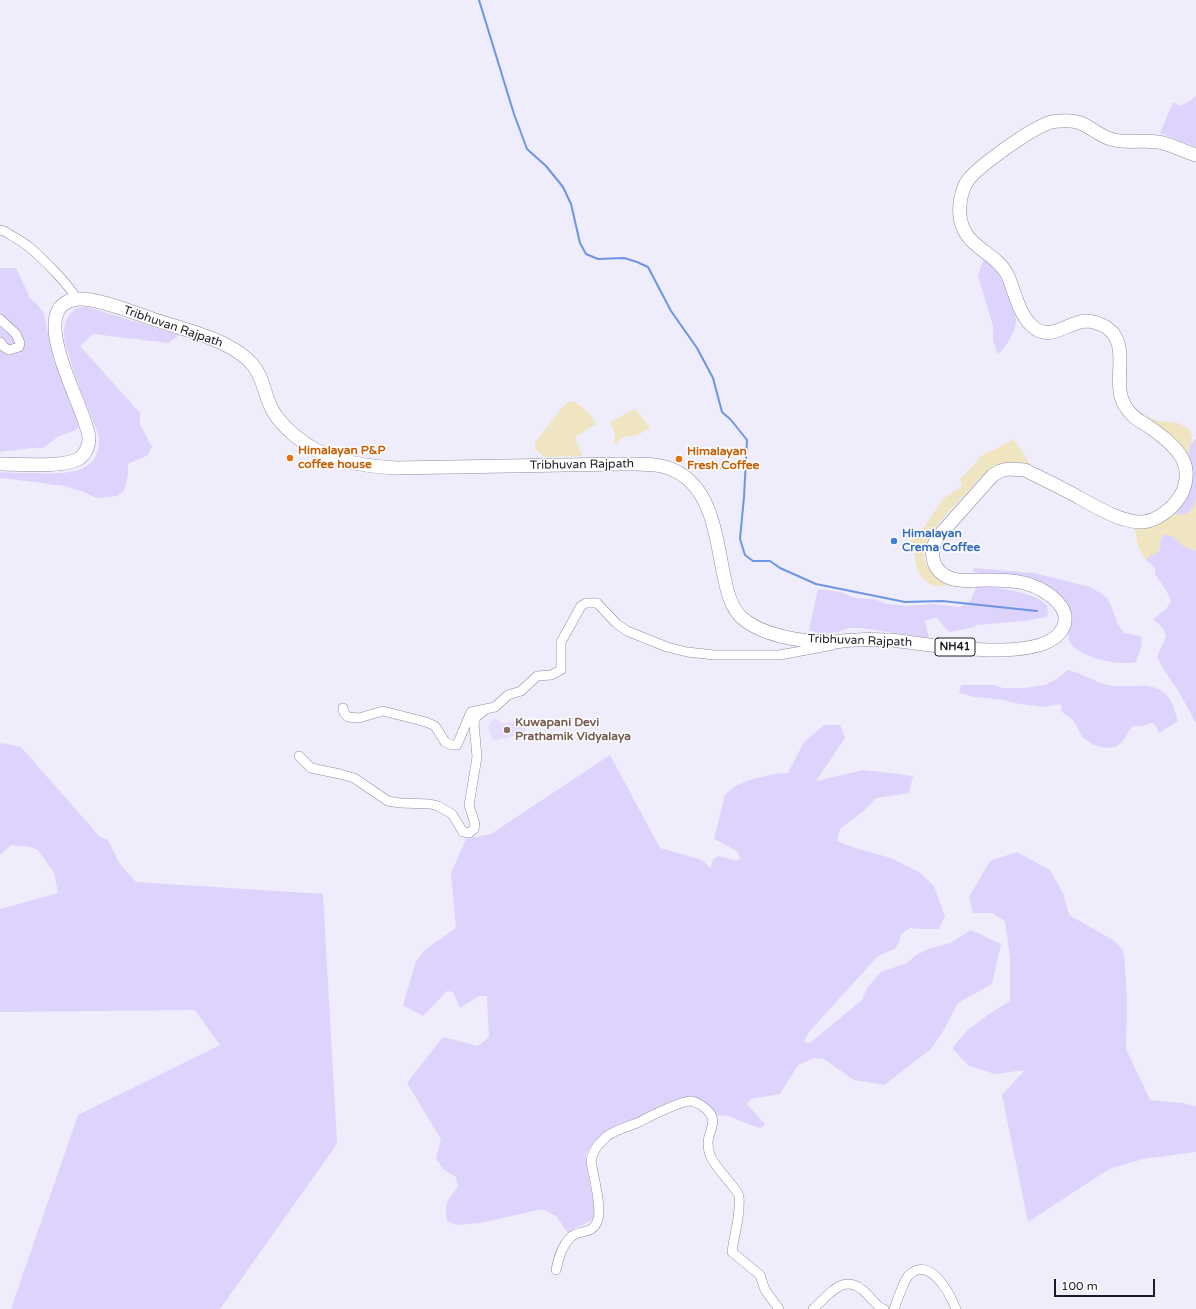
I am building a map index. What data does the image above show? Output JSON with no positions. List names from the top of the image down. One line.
{"streets":{"highway":["Tribhuvan Rajpath","NH41"]},"places":["Himalayan P&P coffee house","Himalayan Fresh Coffee","Himalayan Crema Coffee","Kuwapani Devi Prathamik Vidyalaya"],"scale_bar":"100 m"}
